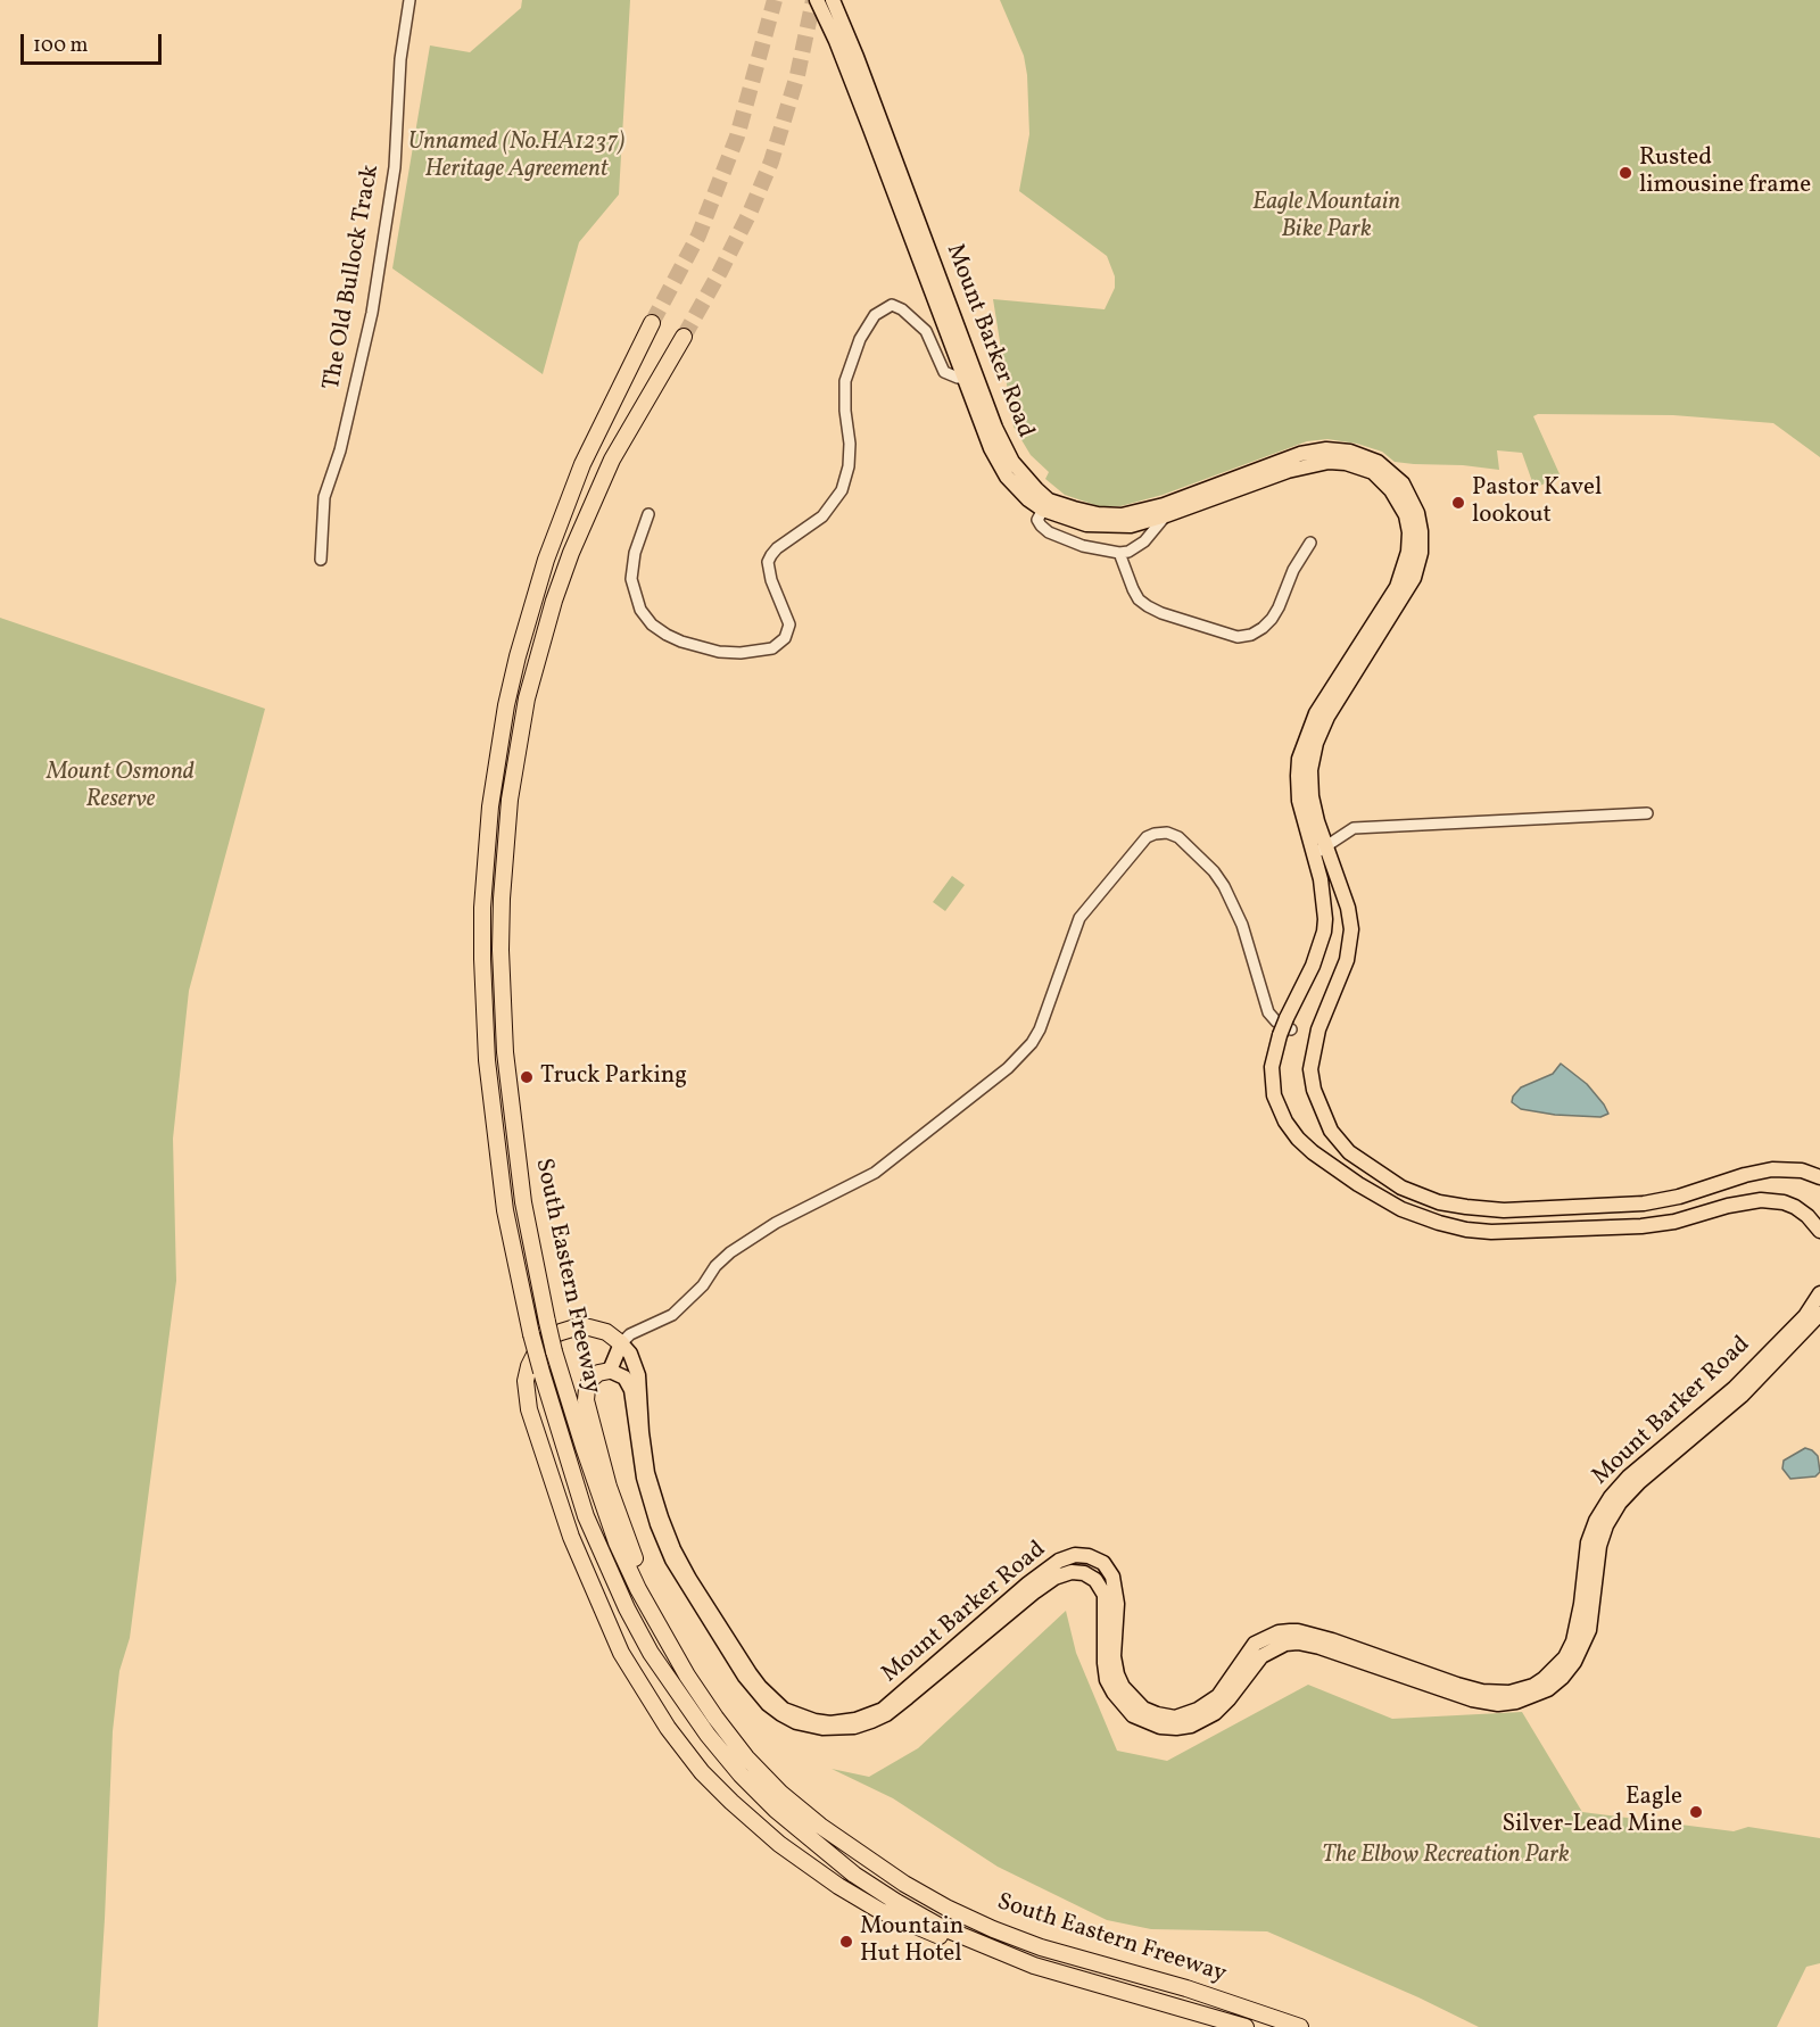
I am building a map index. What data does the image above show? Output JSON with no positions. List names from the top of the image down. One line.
{"streets":{"highway":["South Eastern Freeway"],"main road":["Mount Barker Road"],"street":["The Old Bullock Track"]},"parks":["Unnamed (No.HA1237) Heritage Agreement","Eagle Mountain Bike Park","Mount Osmond Reserve","The Elbow Recreation Park"],"places":["Rusted limousine frame","Pastor Kavel lookout","Truck Parking","Eagle Silver-Lead Mine","Mountain Hut Hotel"],"scale_bar":"100 m"}
